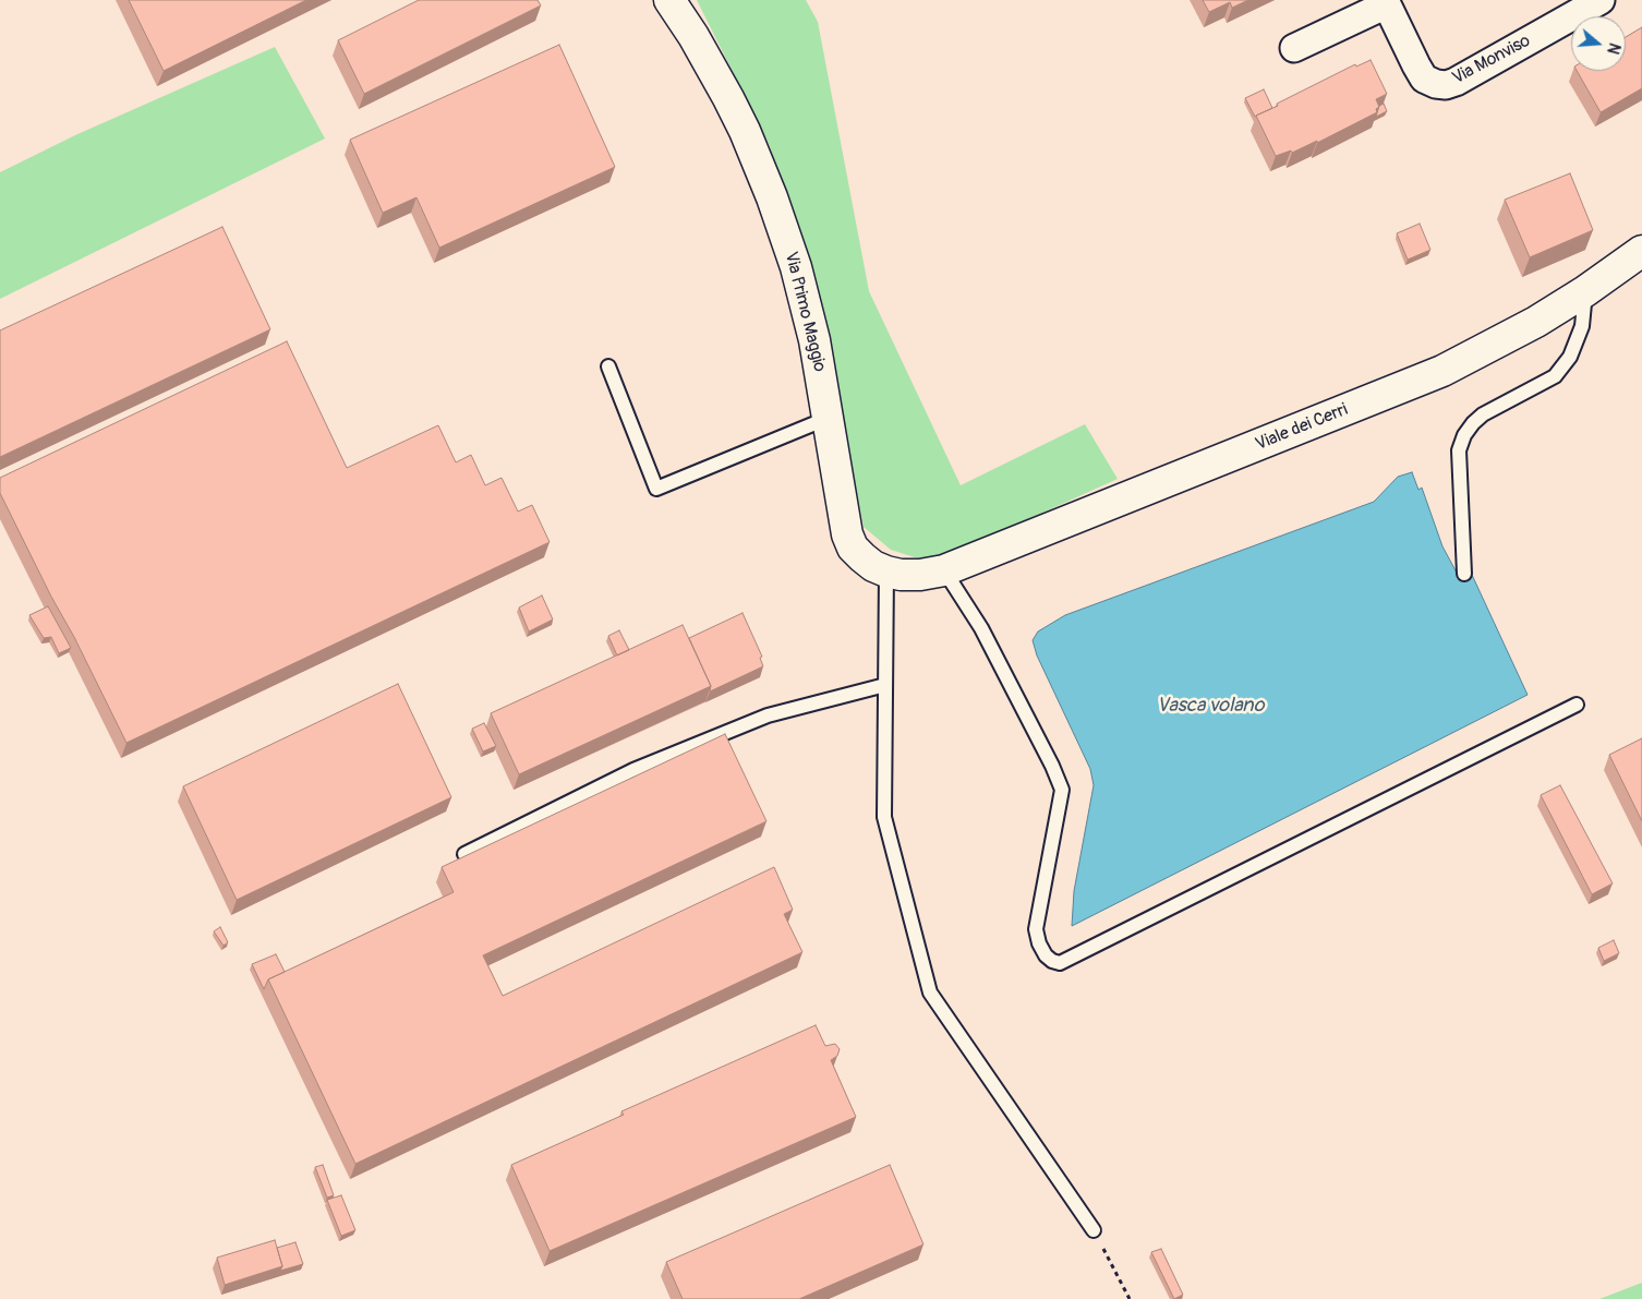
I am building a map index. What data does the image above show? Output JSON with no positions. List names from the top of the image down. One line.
{"streets":{"street":["Via Monviso","Via Primo Maggio","Viale dei Cerri"]},"crossings":[["Via Primo Maggio","Viale dei Cerri"]],"water":["Vasca volano"],"north":"right"}
